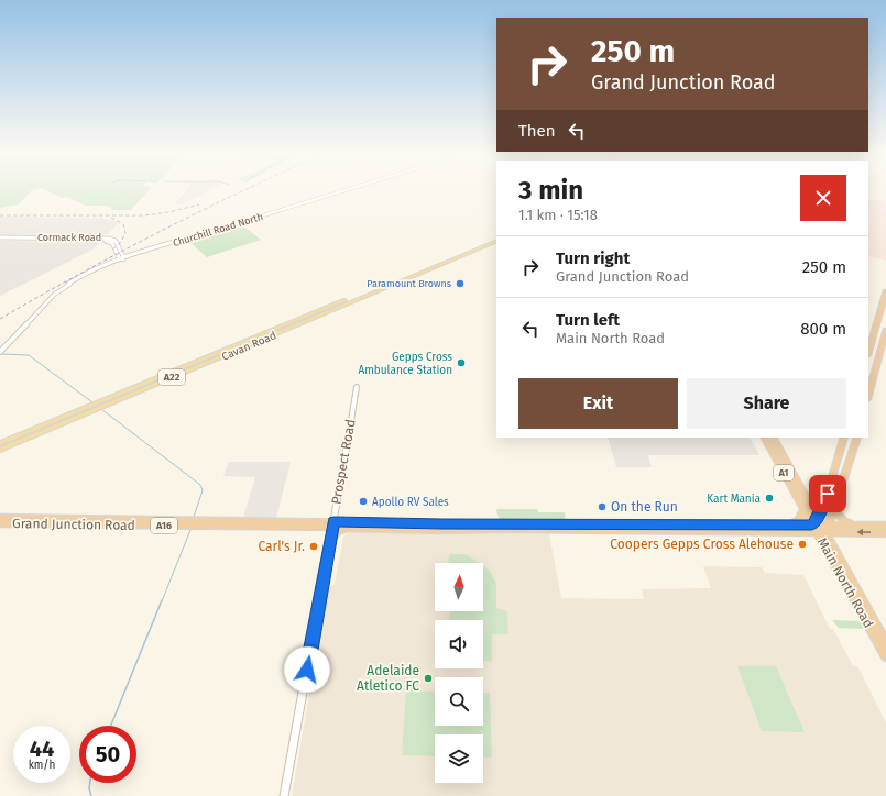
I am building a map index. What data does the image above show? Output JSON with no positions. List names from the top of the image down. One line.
{"streets":{"highway":["A1","Grand Junction Road","A16","Main North Road"],"main road":["Cavan Road","A22","Prospect Road"],"street":["Churchill Road North","Cormack Road"]},"crossings":[["Churchill Road North","Cormack Road"],["Prospect Road","Grand Junction Road"],["A1","Grand Junction Road"],["A1","Main North Road"],["Grand Junction Road","Main North Road"]],"places":["Paramount Browns","Gepps Cross Ambulance Station","Kart Mania","Apollo RV Sales","On the Run","Coopers Gepps Cross Alehouse","Carl's Jr.","Adelaide Atletico FC"],"north":"top","page":{"turn":["250 m","Grand Junction Road"],"then":"Then","heading":["3 min","1.1 km · 15:18"],"list":[{"name":"Turn right","note":"Grand Junction Road","value":"250 m"},{"name":"Turn left","note":"Main North Road","value":"800 m"}],"buttons":["Exit","Share"],"speed":"44 km/h","limit":"50"}}
